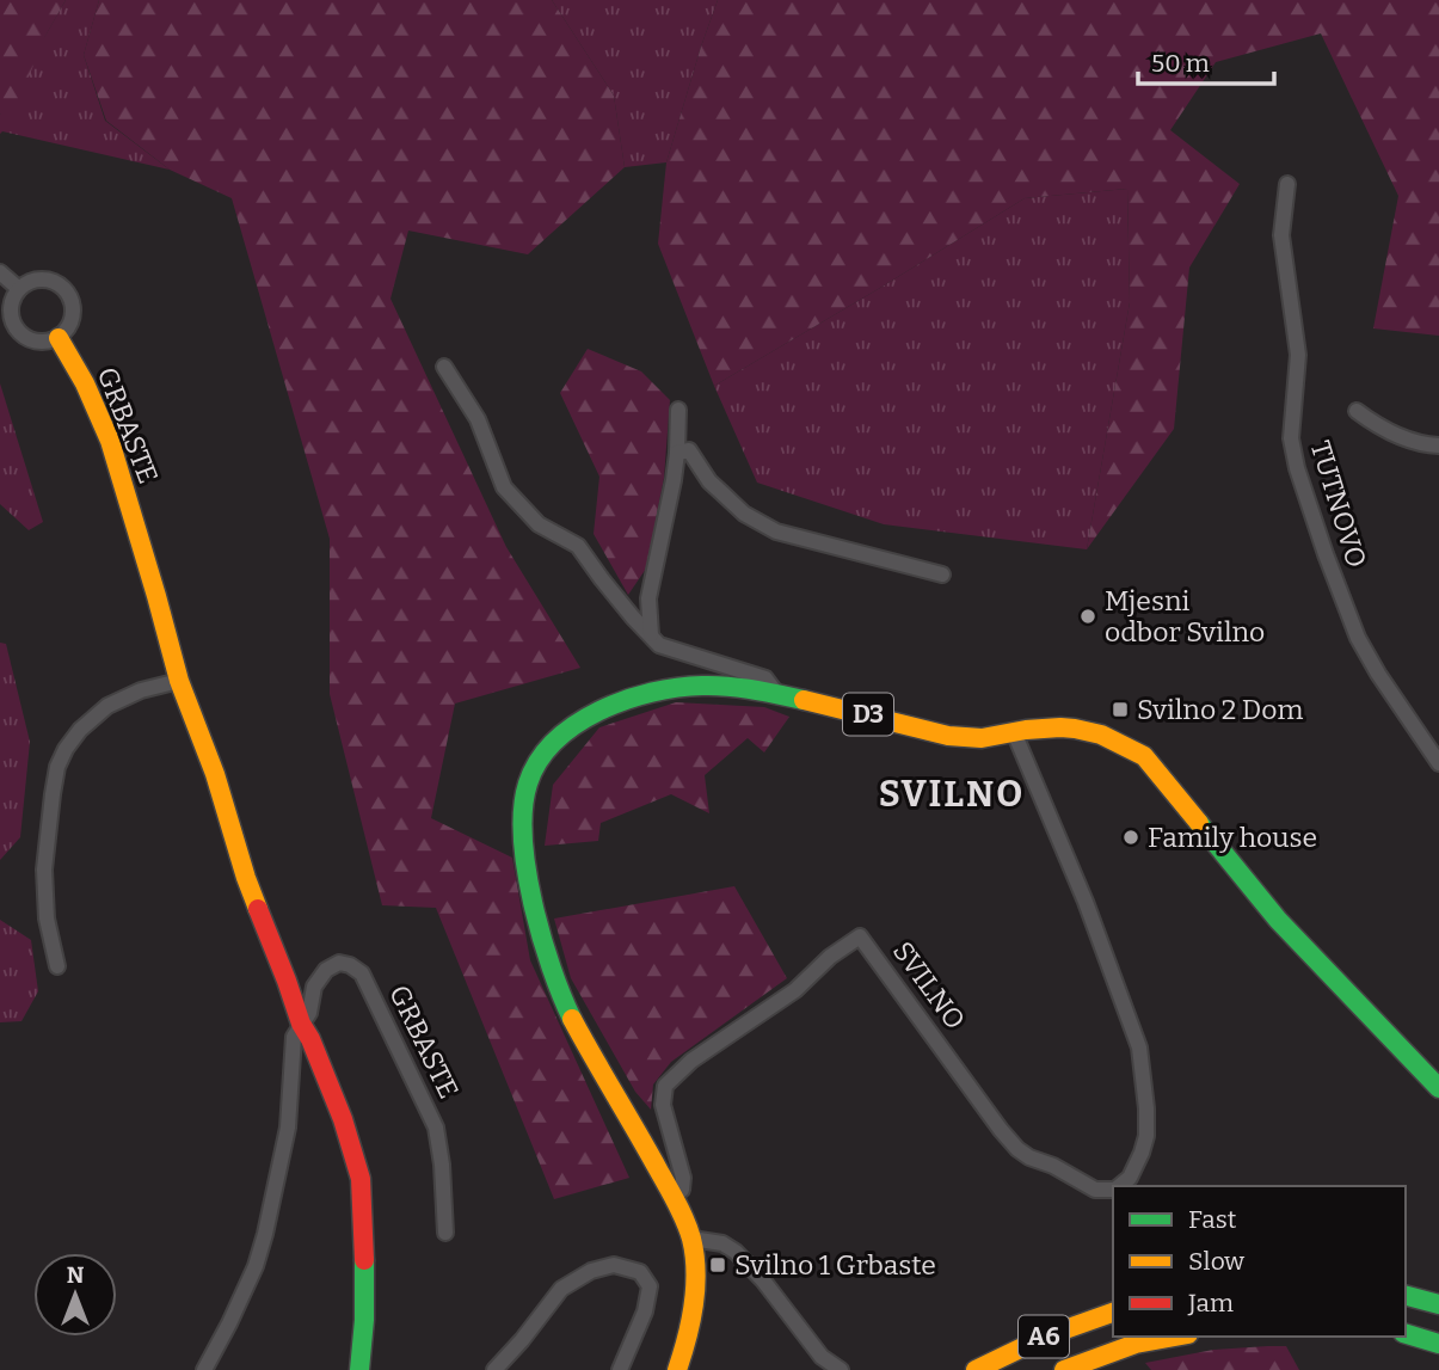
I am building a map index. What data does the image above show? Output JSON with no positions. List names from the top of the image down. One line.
{"streets":{"main road":["GRBASTE","D3","SVILNO","A6"],"street":["TUTNOVO"]},"districts":["SVILNO"],"places":{"other":["Mjesni odbor Svilno","Family house"],"transit":["Svilno 2 Dom","Svilno 1 Grbaste"]},"legend":["Fast","Slow","Jam"],"scale_bar":"50 m","north":"top"}
